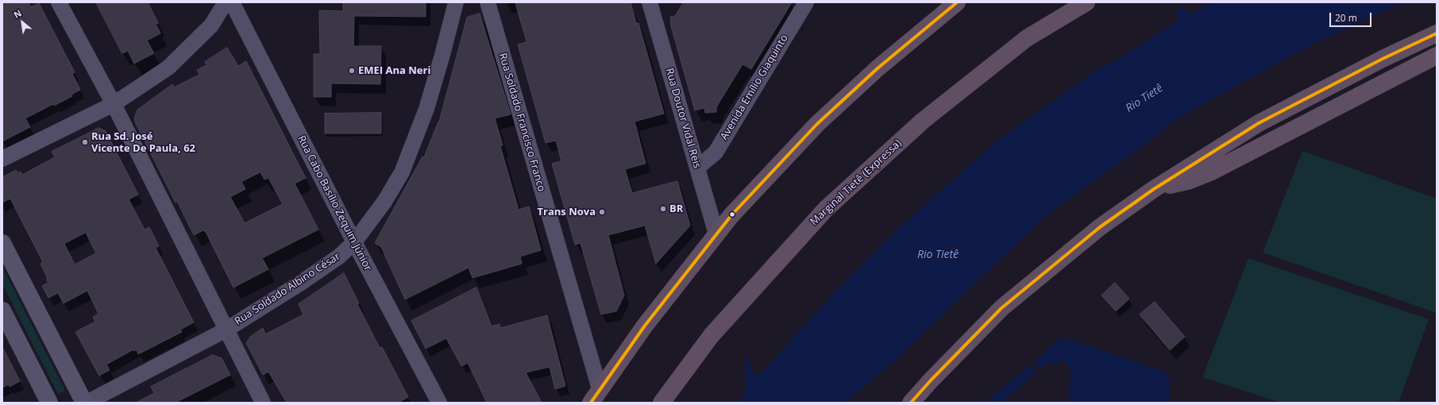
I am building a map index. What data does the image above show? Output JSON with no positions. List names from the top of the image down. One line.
{"streets":{"highway":["Marginal Tietê (Expressa)"],"street":["Avenida Emílio Giaquinto","Rua Doutor Vidal Reis","Rua Soldado Francisco Franco","Rua Cabo Basílio Zequim Júnior","Rua Soldado Albino César"]},"crossings":[["Avenida Emílio Giaquinto","Rua Doutor Vidal Reis"],["Rua Cabo Basílio Zequim Júnior","Rua Soldado Albino César"]],"water":["Rio Tietê"],"places":["EMEI Ana Neri","Rua Sd. José Vicente De Paula, 62","BR","Trans Nova"],"scale_bar":"20 m","north":"top left"}
